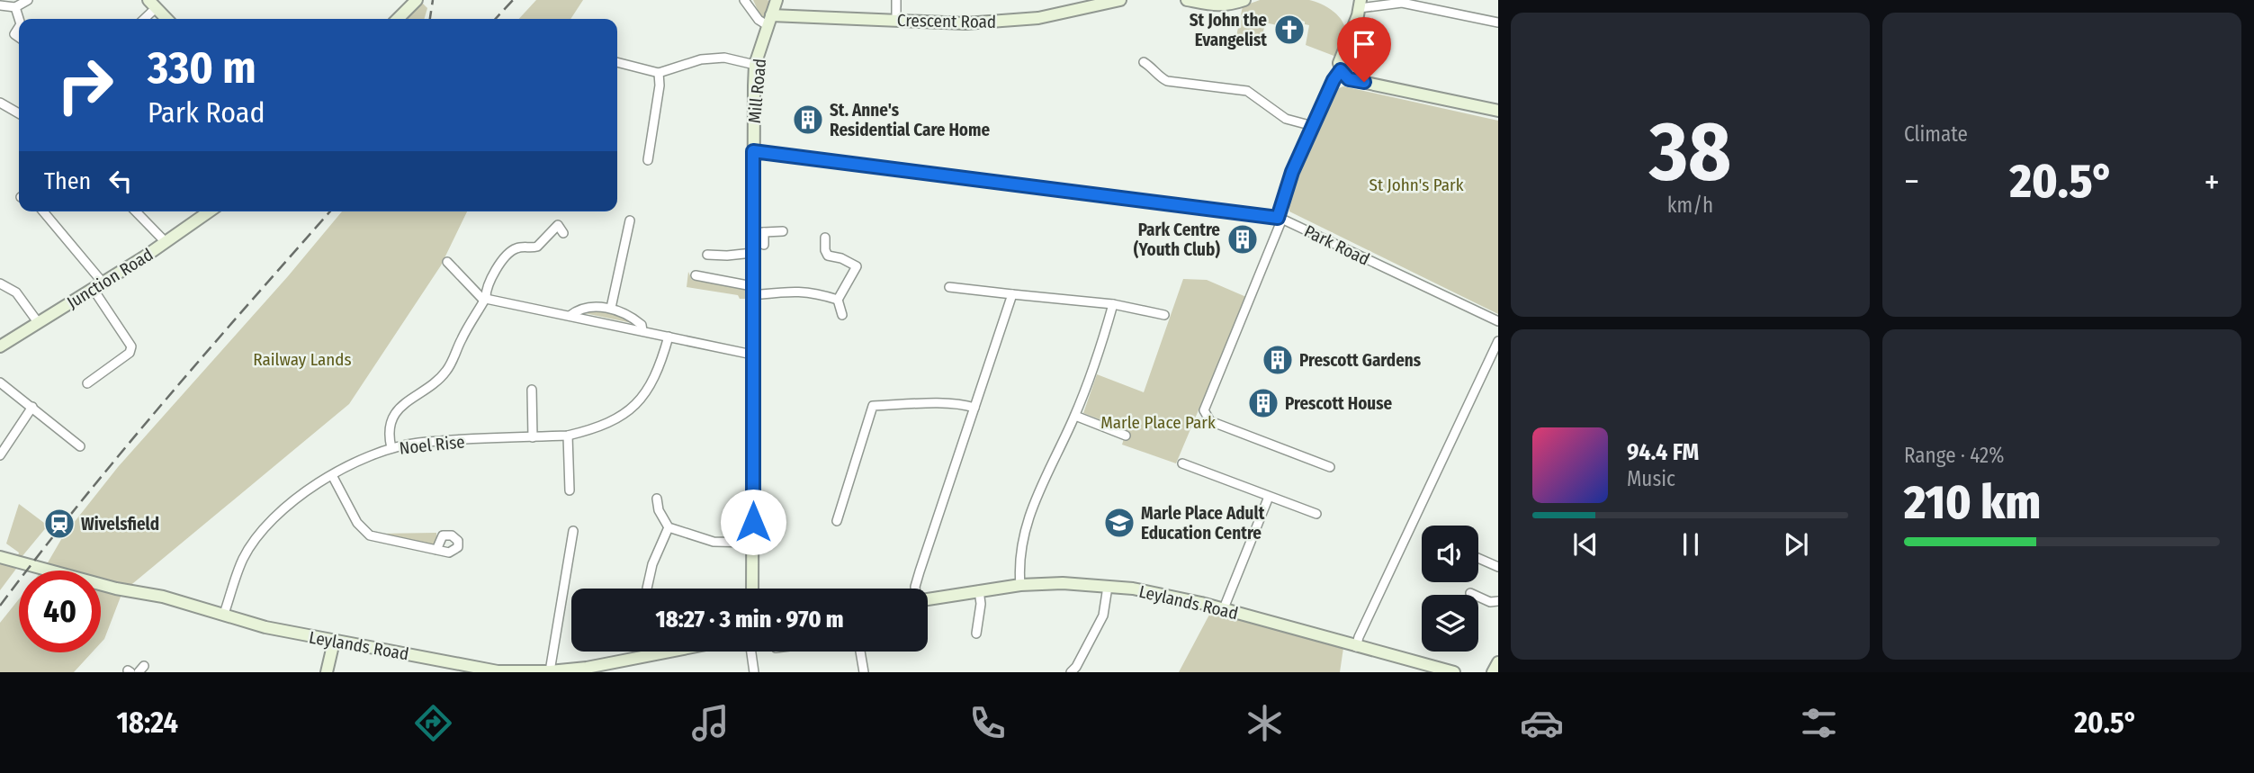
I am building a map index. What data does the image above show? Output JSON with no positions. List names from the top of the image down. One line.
{"streets":{"street":["Crescent Road","Mill Road","Park Road","Junction Road","Noel Rise","Leylands Road"]},"crossings":[["Crescent Road","Mill Road"],["Mill Road","Park Road"],["Noel Rise","Leylands Road"]],"parks":["St John's Park","Railway Lands","Marle Place Park"],"places":{"church":["St John the Evangelist"],"building":["St. Anne's Residential Care Home","Park Centre (Youth Club)","Prescott Gardens","Prescott House"],"school or university":["Marle Place Adult Education Centre"],"station":["Wivelsfield"]},"page":{"tile":[["38","km/h"],"Climate",["Range · 42%","210 km"]],"turn":["330 m","Park Road"],"then":"Then","heat":["−","20.5°","+"],"song":["94.4 FM","Music"],"limit":"40","trip":"18:27 · 3 min · 970 m","tabs":["18:24","20.5°"]}}
